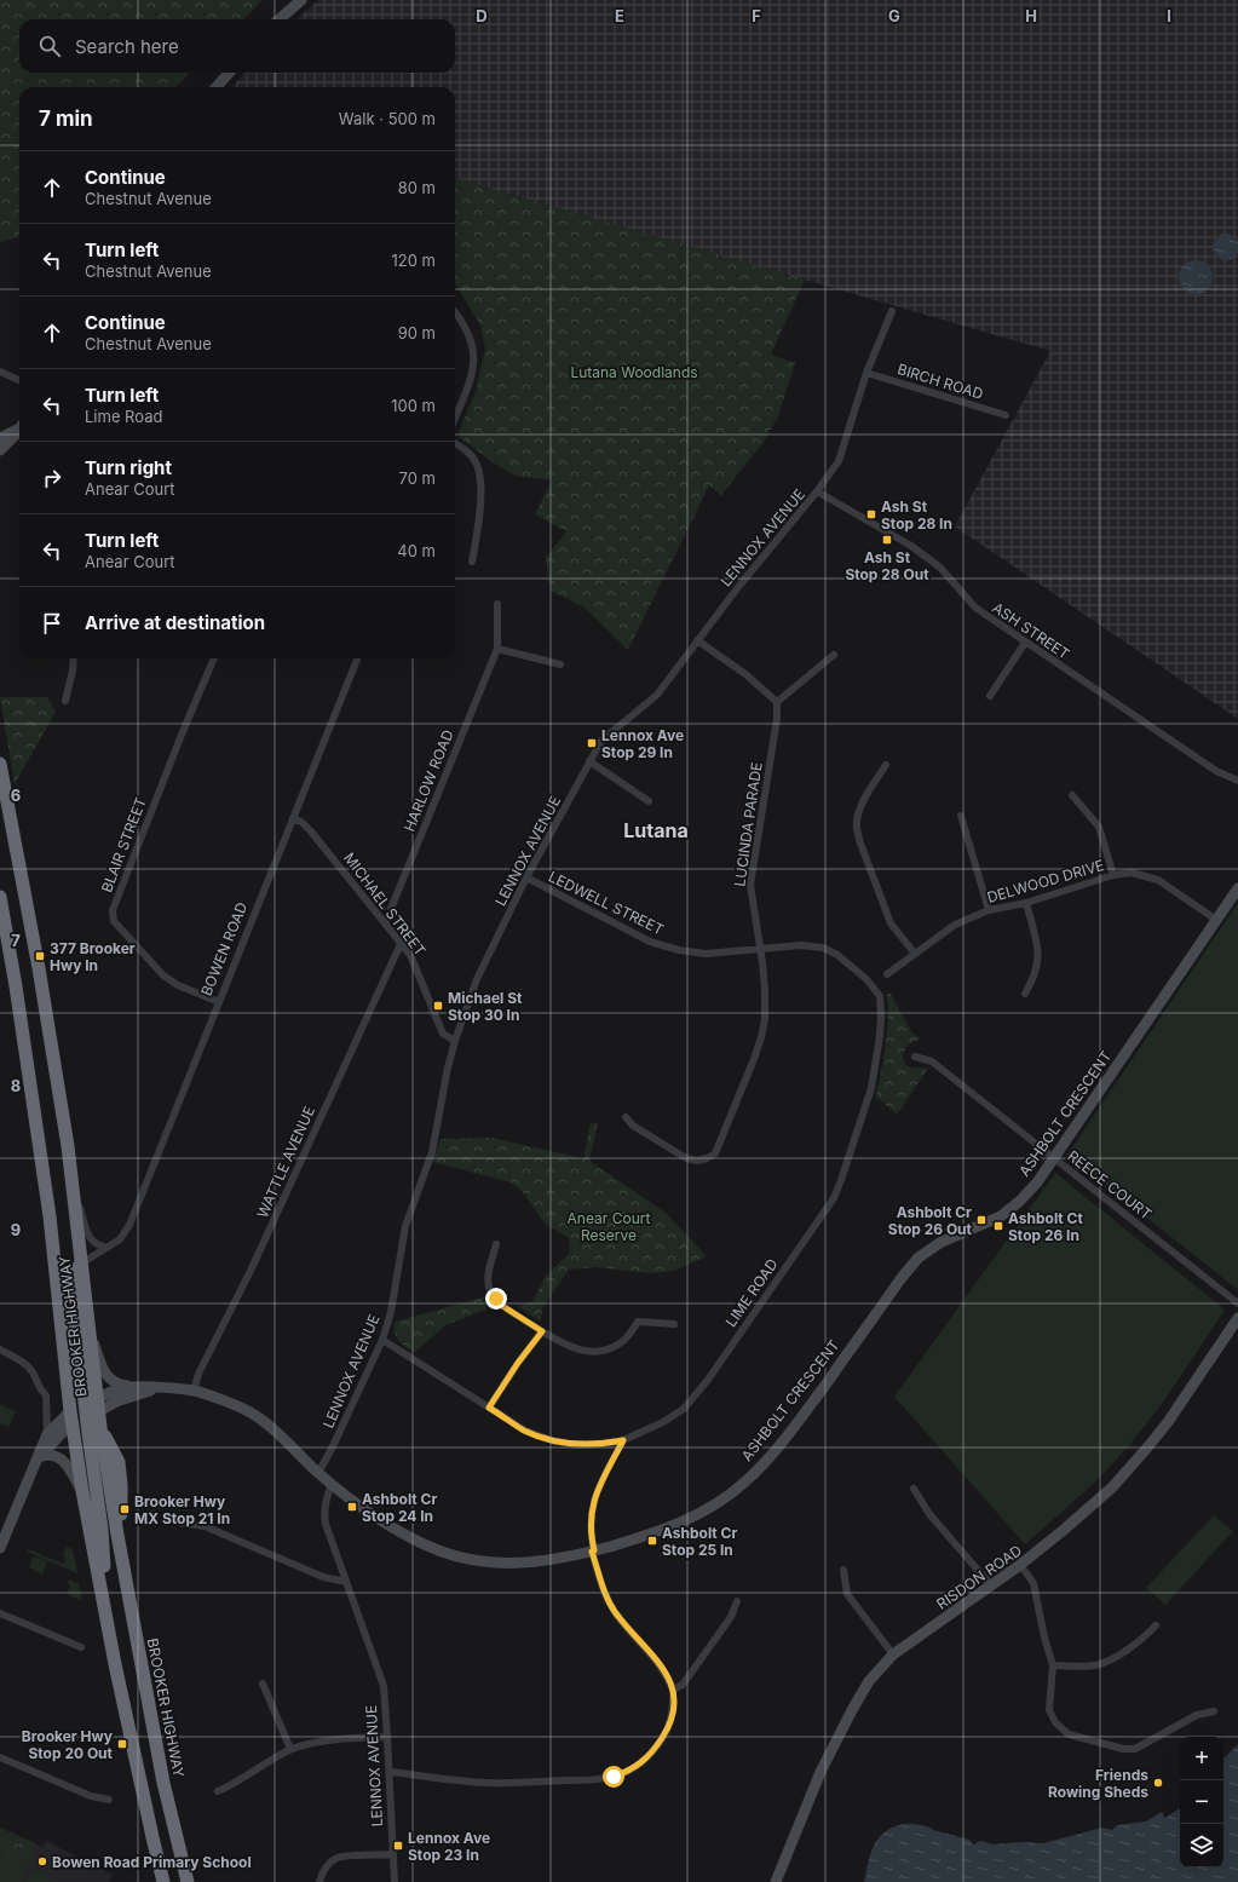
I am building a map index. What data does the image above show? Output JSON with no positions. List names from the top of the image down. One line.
{"streets":{"highway":["BROOKER HIGHWAY"],"street":["BIRCH ROAD","LENNOX AVENUE","ASH STREET","HARLOW ROAD","LUCINDA PARADE","BLAIR STREET","DELWOOD DRIVE","LEDWELL STREET","MICHAEL STREET","BOWEN ROAD","ASHBOLT CRESCENT","WATTLE AVENUE","REECE COURT","LIME ROAD","RISDON ROAD"]},"crossings":[["BIRCH ROAD","LENNOX AVENUE"],["LENNOX AVENUE","ASH STREET"],["LENNOX AVENUE","LEDWELL STREET"],["LENNOX AVENUE","MICHAEL STREET"],["LENNOX AVENUE","ASHBOLT CRESCENT"],["LENNOX AVENUE","LIME ROAD"],["HARLOW ROAD","MICHAEL STREET"],["LUCINDA PARADE","LEDWELL STREET"],["LUCINDA PARADE","LIME ROAD"],["BLAIR STREET","BOWEN ROAD"],["DELWOOD DRIVE","ASHBOLT CRESCENT"],["LEDWELL STREET","LIME ROAD"],["MICHAEL STREET","BOWEN ROAD"],["MICHAEL STREET","WATTLE AVENUE"],["BOWEN ROAD","BROOKER HIGHWAY"],["ASHBOLT CRESCENT","WATTLE AVENUE"],["ASHBOLT CRESCENT","REECE COURT"],["ASHBOLT CRESCENT","BROOKER HIGHWAY"]],"districts":["Lutana"],"parks":["Lutana Woodlands","Anear Court Reserve"],"places":{"transit":["Ash St Stop 28 In","Ash St Stop 28 Out","Lennox Ave Stop 29 In","377 Brooker Hwy In","Michael St Stop 30 In","Ashbolt Cr Stop 26 Out","Ashbolt Ct Stop 26 In","Ashbolt Cr Stop 24 In","Brooker Hwy MX Stop 21 In","Ashbolt Cr Stop 25 In","Brooker Hwy Stop 20 Out","Lennox Ave Stop 23 In"],"other":["Friends Rowing Sheds","Bowen Road Primary School"]},"page":{"search":"Search here","heading":["7 min","Walk · 500 m"],"list":[["Continue","Chestnut Avenue","80 m"],["Turn left","Chestnut Avenue","120 m"],["Continue","Chestnut Avenue","90 m"],["Turn left","Lime Road","100 m"],["Turn right","Anear Court","70 m"],["Turn left","Anear Court","40 m"],"Arrive at destination"],"map_buttons":["+","−"]},"grid":{"columns":["D","E","F","G","H","I"],"rows":["6","7","8","9"]}}
